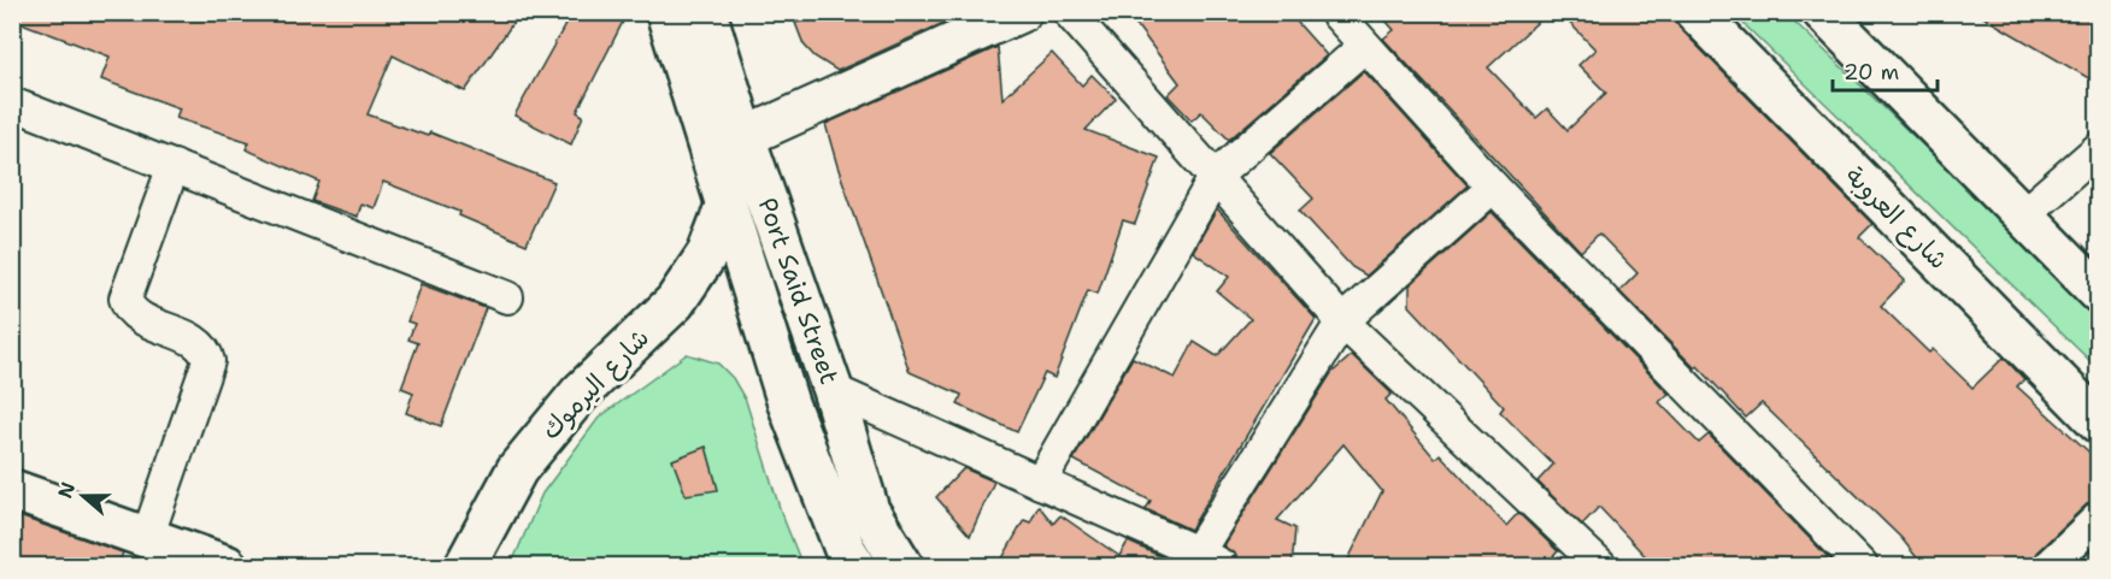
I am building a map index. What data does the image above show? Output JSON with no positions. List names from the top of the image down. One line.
{"streets":{"main road":["شارع العروبة","Port Said Street","شارع اليرموك"]},"scale_bar":"20 m","north":"left"}
